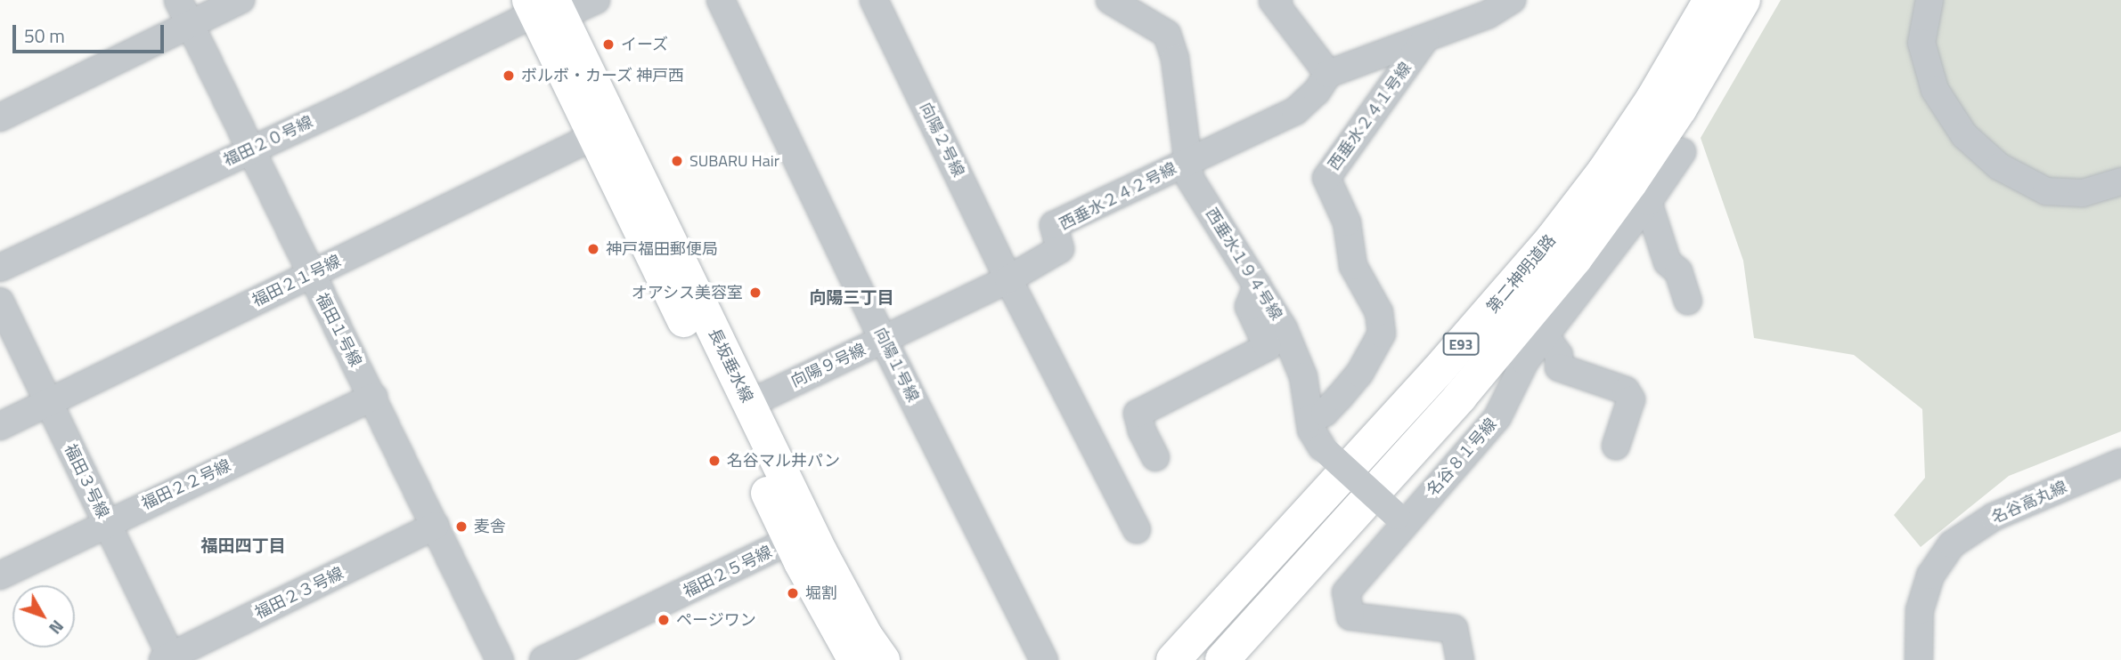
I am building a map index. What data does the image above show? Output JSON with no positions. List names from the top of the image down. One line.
{"streets":{"highway":["第二神明道路","E93"],"main road":["長坂垂水線"],"street":["西垂水２４１号線","向陽２号線","福田２０号線","西垂水２４２号線","西垂水１９４号線","福田２１号線","福田１号線","向陽１号線","向陽９号線","名谷８１号線","福田３号線","福田２２号線","名谷高丸線","福田２５号線","福田２３号線"]},"crossings":[["西垂水２４１号線","西垂水１９４号線"],["向陽２号線","西垂水２４２号線"],["向陽２号線","向陽９号線"],["福田２０号線","福田１号線"],["福田２０号線","長坂垂水線"],["西垂水２４２号線","西垂水１９４号線"],["西垂水２４２号線","向陽９号線"],["西垂水１９４号線","名谷８１号線"],["福田２１号線","福田１号線"],["福田２１号線","長坂垂水線"],["福田２１号線","福田３号線"],["福田１号線","福田２２号線"],["福田１号線","福田２３号線"],["向陽１号線","向陽９号線"],["長坂垂水線","向陽９号線"],["長坂垂水線","福田２５号線"],["福田３号線","福田２２号線"],["福田３号線","福田２３号線"]],"districts":["向陽三丁目","福田四丁目"],"places":["イーズ","ボルボ・カーズ 神戸西","SUBARU Hair","神戸福田郵便局","オアシス美容室","名谷マル井パン","麦舎","堀割","ページワン"],"scale_bar":"50 m","north":"bottom right"}
